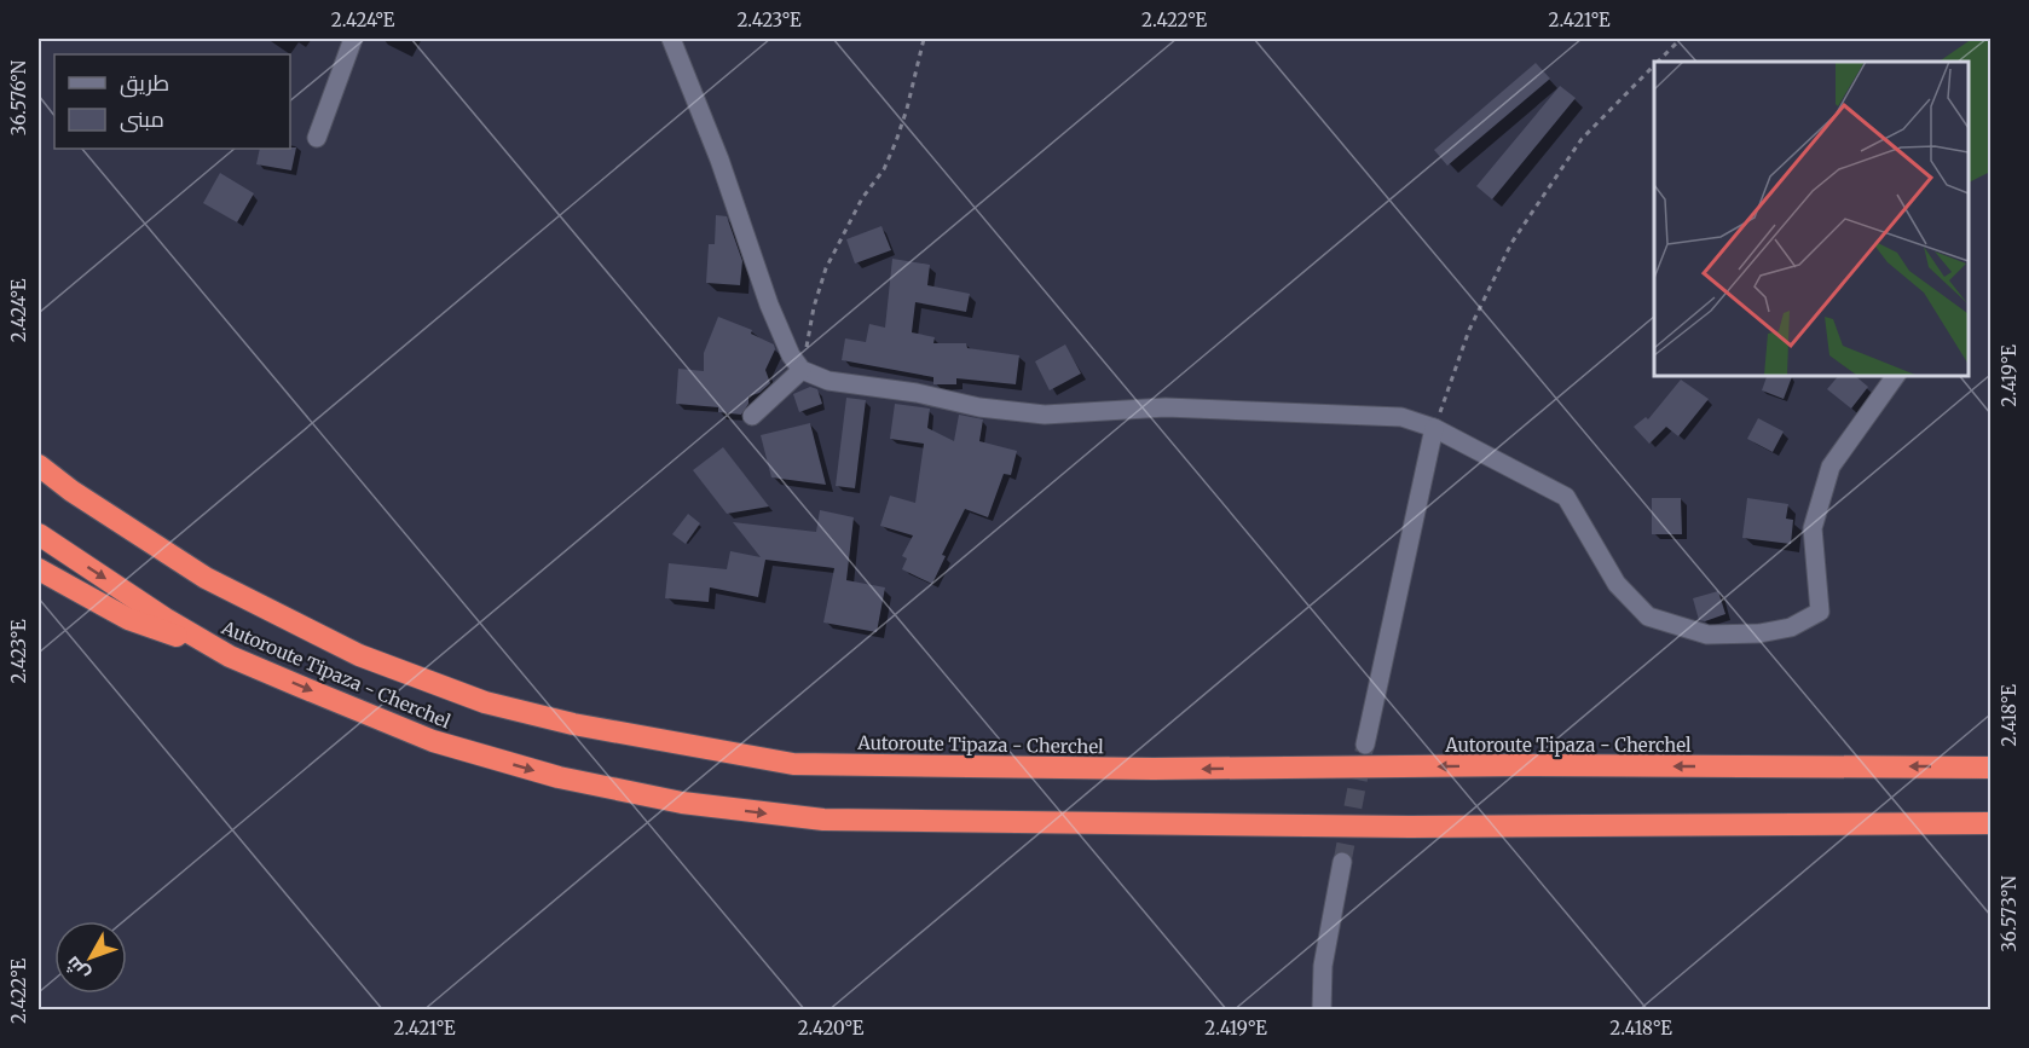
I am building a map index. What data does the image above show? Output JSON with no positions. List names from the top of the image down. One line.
{"streets":{"highway":["Autoroute Tipaza - Cherchel"]},"legend":["طريق","مبنى"],"north":"bottom left","coordinates":["2.424°E","2.423°E","2.422°E","2.421°E","36.576°N","2.419°E","2.418°E","36.573°N","2.420°E"]}
